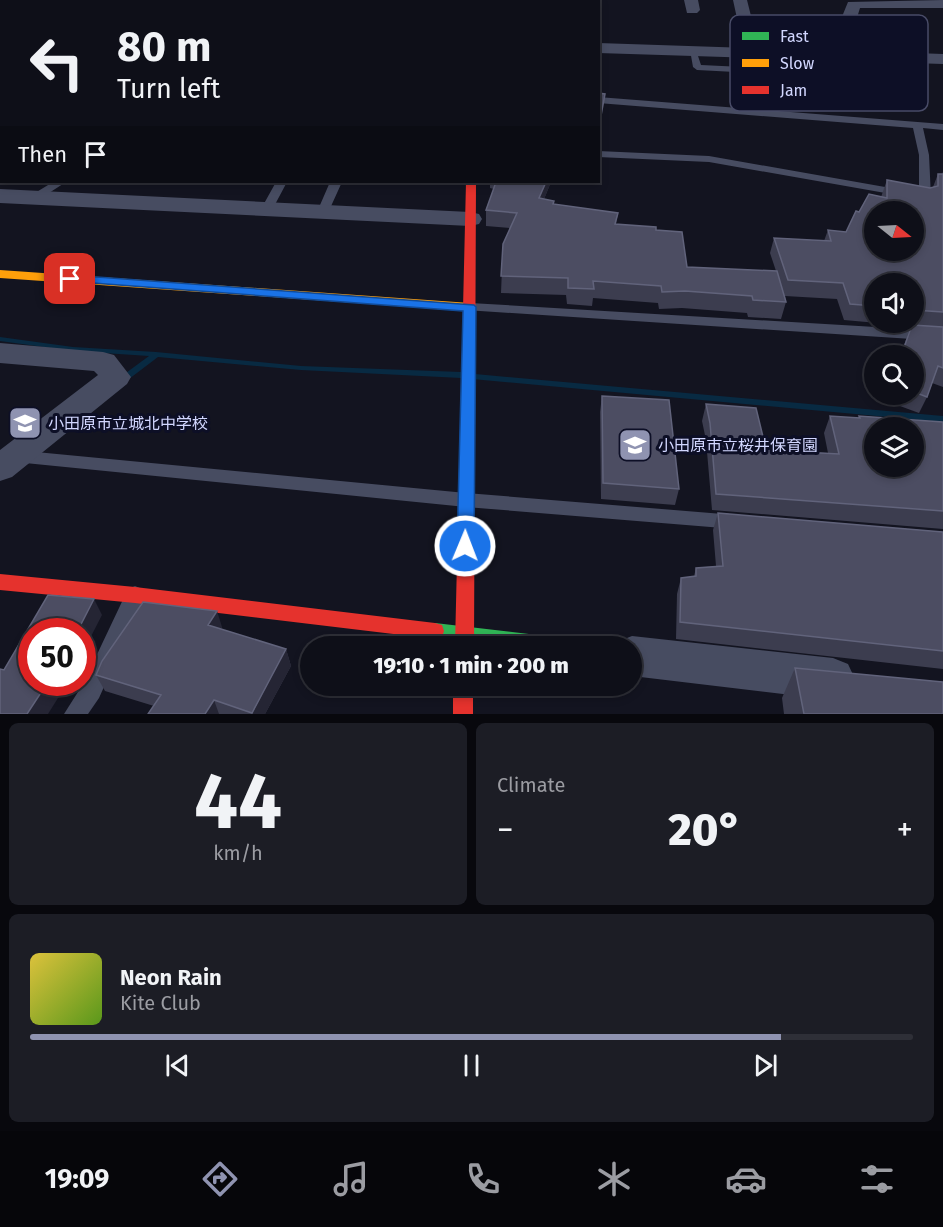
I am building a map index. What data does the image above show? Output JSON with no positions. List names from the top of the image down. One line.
{"places":{"school or university":["小田原市立城北中学校","小田原市立桜井保育園"]},"legend":["Fast","Slow","Jam"],"north":"right","page":{"turn":["80 m","Turn left"],"then":"Then","limit":"50","trip":"19:10 · 1 min · 200 m","tile":[["44","km/h"],"Climate"],"heat":["−","20°","+"],"song":["Neon Rain","Kite Club"],"tabs":"19:09"}}
